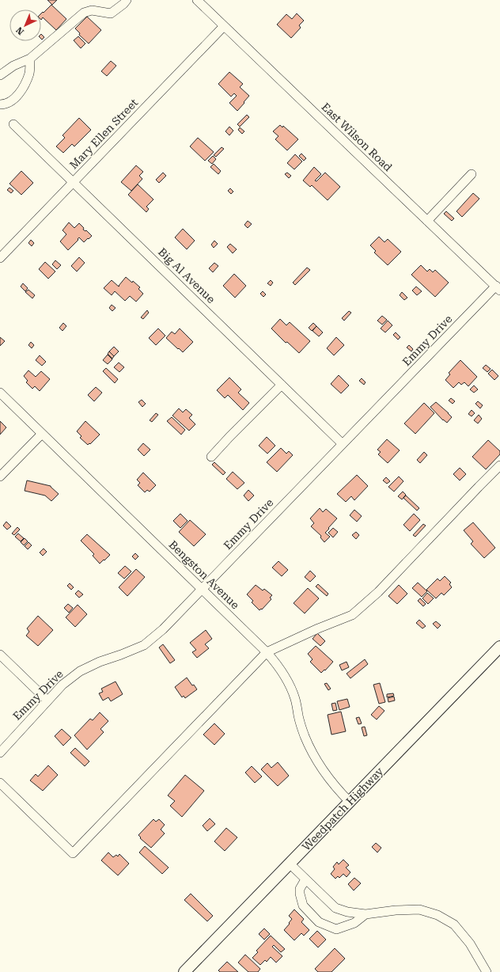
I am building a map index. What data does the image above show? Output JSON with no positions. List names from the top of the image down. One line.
{"streets":{"main road":["Weedpatch Highway"],"street":["Mary Ellen Street","East Wilson Road","Big Al Avenue","Emmy Drive","Bengston Avenue"]},"crossings":[["Mary Ellen Street","East Wilson Road"],["Mary Ellen Street","Big Al Avenue"],["East Wilson Road","Emmy Drive"],["Big Al Avenue","Emmy Drive"],["Emmy Drive","Bengston Avenue"],["Bengston Avenue","Weedpatch Highway"]],"north":"bottom left"}
